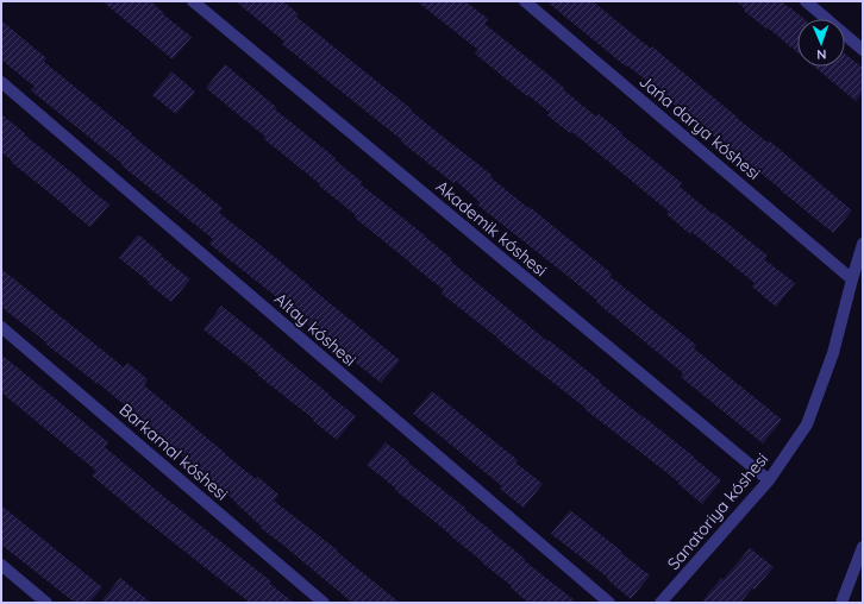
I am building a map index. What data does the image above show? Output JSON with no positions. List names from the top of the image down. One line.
{"streets":{"street":["Jańa darya kóshesi","Akademik kóshesi","Altay kóshesi","Barkamal kóshesi","Sanatoriya kóshesi"]},"crossings":[["Jańa darya kóshesi","Sanatoriya kóshesi"],["Akademik kóshesi","Sanatoriya kóshesi"]],"north":"bottom"}
